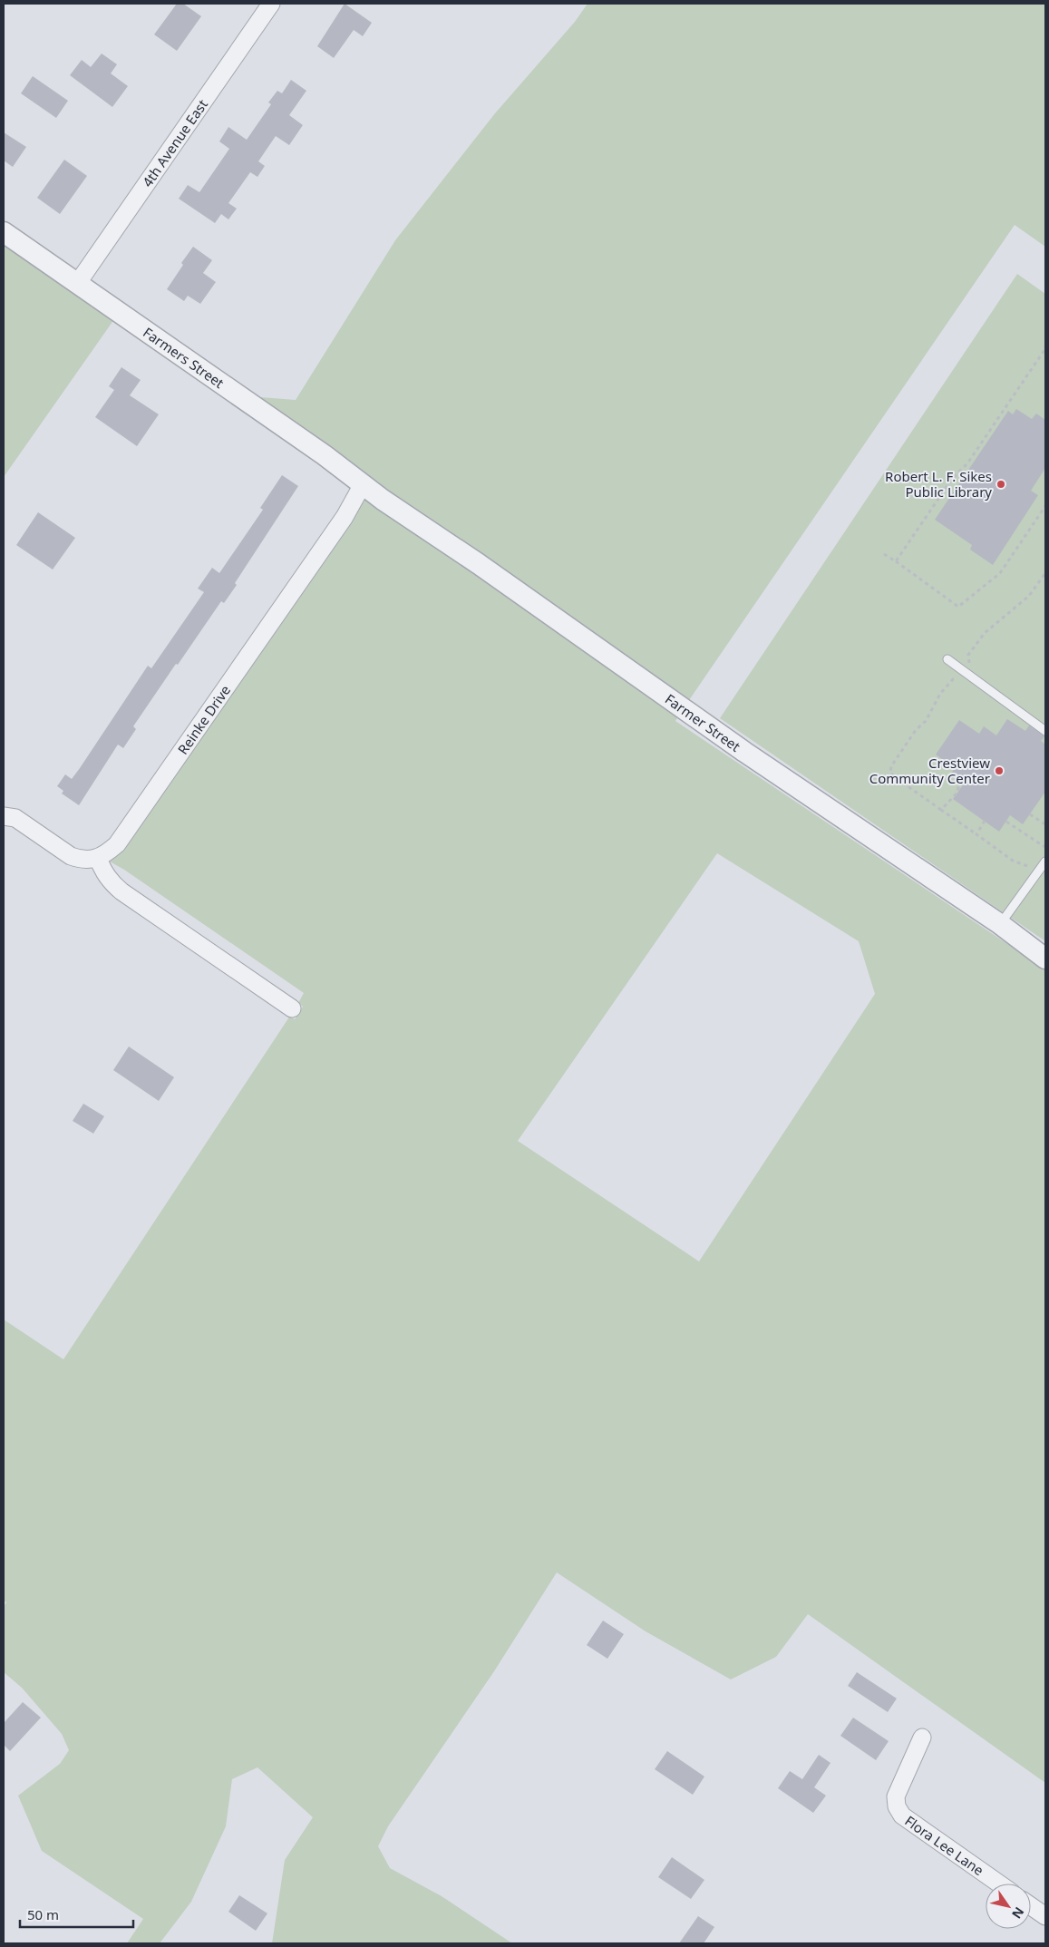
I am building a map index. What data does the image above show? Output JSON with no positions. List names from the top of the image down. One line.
{"streets":{"street":["4th Avenue East","Farmers Street","Reinke Drive","Farmer Street","Flora Lee Lane"]},"crossings":[["4th Avenue East","Farmers Street"],["Farmers Street","Reinke Drive"],["Farmers Street","Farmer Street"],["Reinke Drive","Farmer Street"]],"places":["Robert L. F. Sikes Public Library","Crestview Community Center"],"scale_bar":"50 m","north":"bottom right"}
